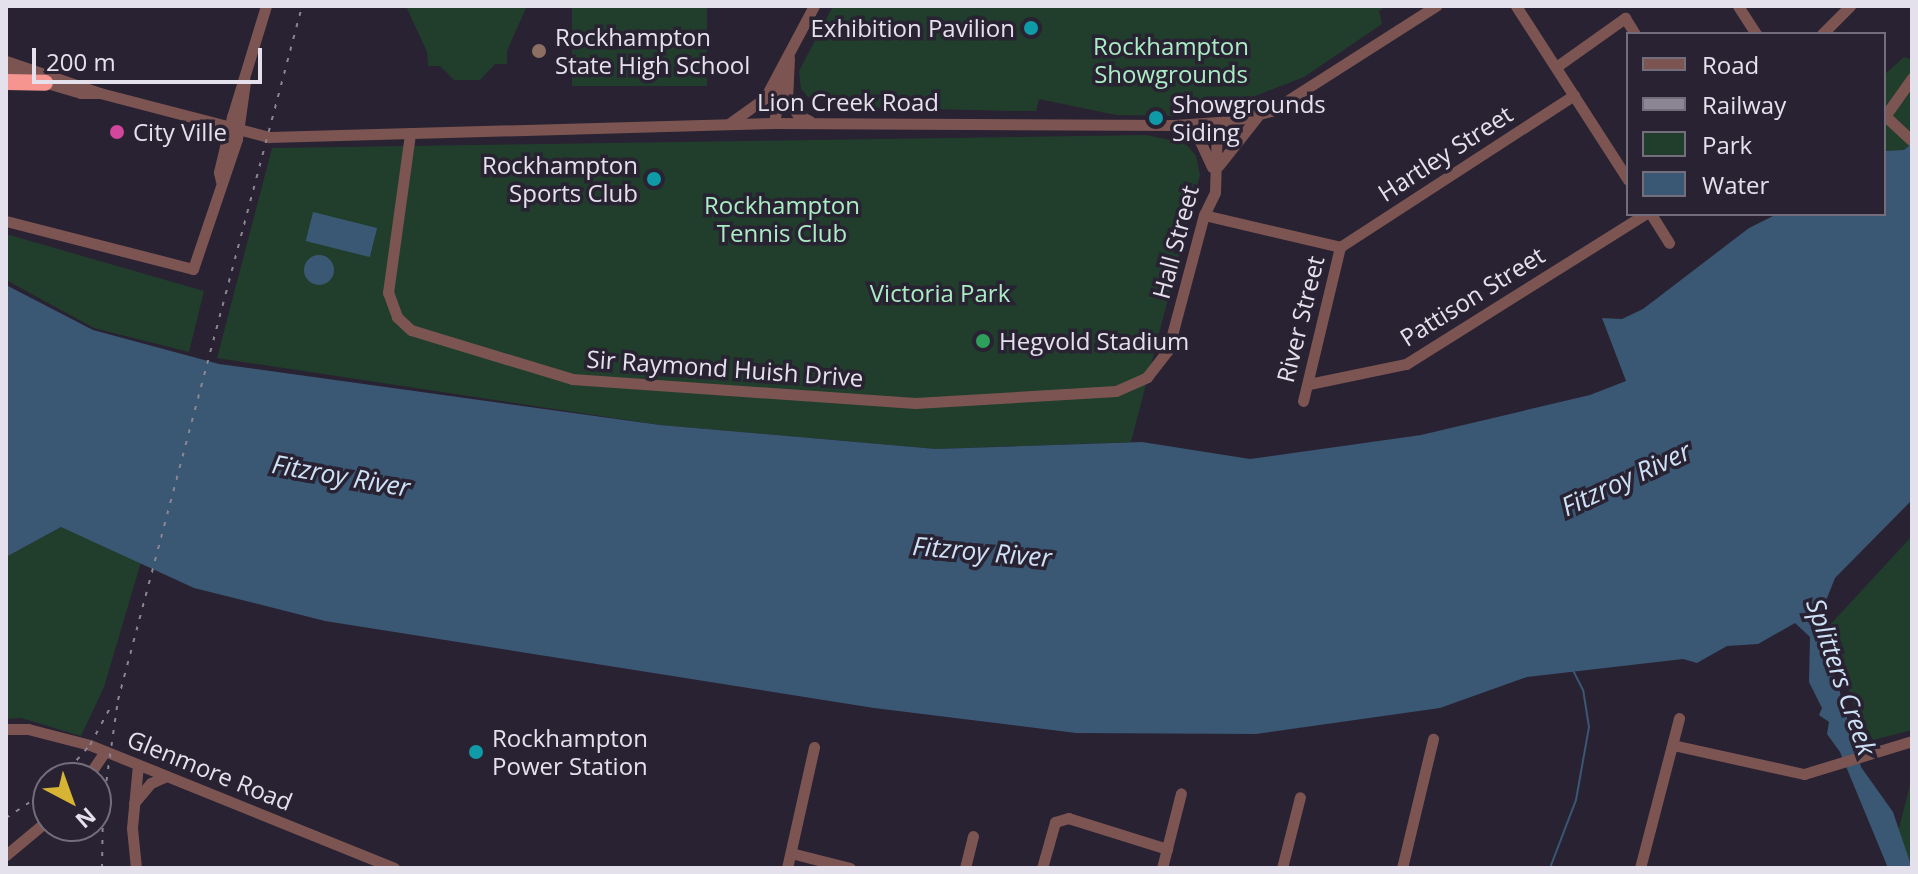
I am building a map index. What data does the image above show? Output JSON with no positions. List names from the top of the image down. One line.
{"streets":{"street":["Lion Creek Road","Hartley Street","Hall Street","Pattison Street","River Street","Sir Raymond Huish Drive","Glenmore Road"]},"crossings":[["Lion Creek Road","Hall Street"],["Lion Creek Road","Sir Raymond Huish Drive"],["Hartley Street","River Street"],["Hall Street","Sir Raymond Huish Drive"],["Pattison Street","River Street"]],"water":["Fitzroy River","Splitters Creek"],"parks":["Rockhampton Showgrounds","Rockhampton Tennis Club","Victoria Park"],"places":["Exhibition Pavilion","Rockhampton State High School","Showgrounds Siding","City Ville","Rockhampton Sports Club","Hegvold Stadium","Rockhampton Power Station"],"legend":["Road","Railway","Park","Water"],"scale_bar":"200 m","north":"bottom right"}
